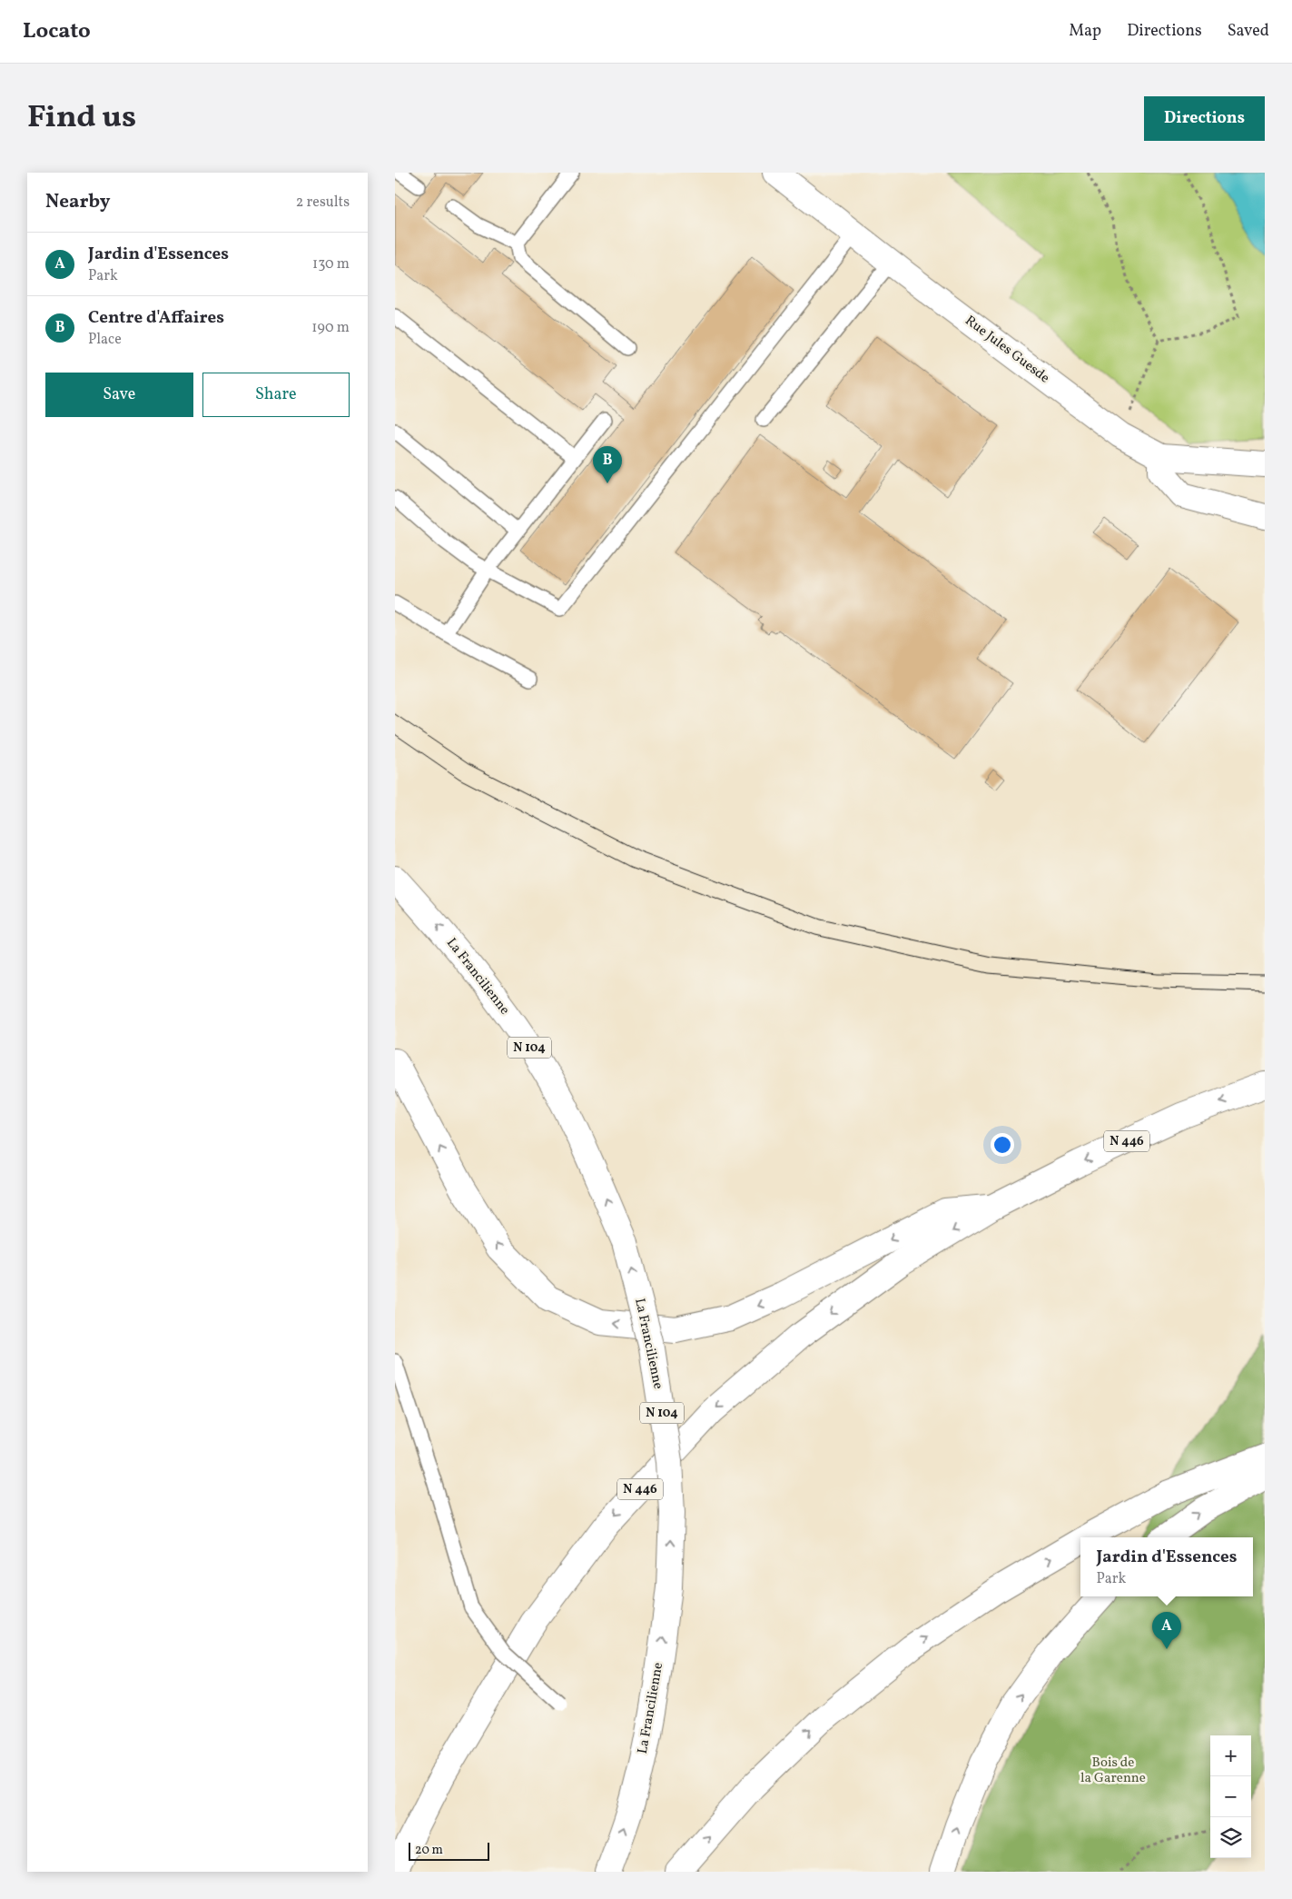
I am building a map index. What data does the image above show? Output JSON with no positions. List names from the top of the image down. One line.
{"streets":{"main road":["Rue Jules Guesde","La Francilienne","N 104","N 446"]},"one_way":["La Francilienne"],"parks":["Bois de la Garenne"],"scale_bar":"20 m","page":{"header":"Locato","nav":["Map","Directions","Saved"],"title":"Find us","buttons":["Directions",["Save","Share"]],"heading":["Nearby","2 results"],"list":[{"mark":"A","name":"Jardin d'Essences","note":"Park","value":"130 m"},{"mark":"B","name":"Centre d'Affaires","note":"Place","value":"190 m"}],"pins":["B","A"],"popup":["Jardin d'Essences","Park"],"map_buttons":["+","−"],"scale":"20 m"}}
